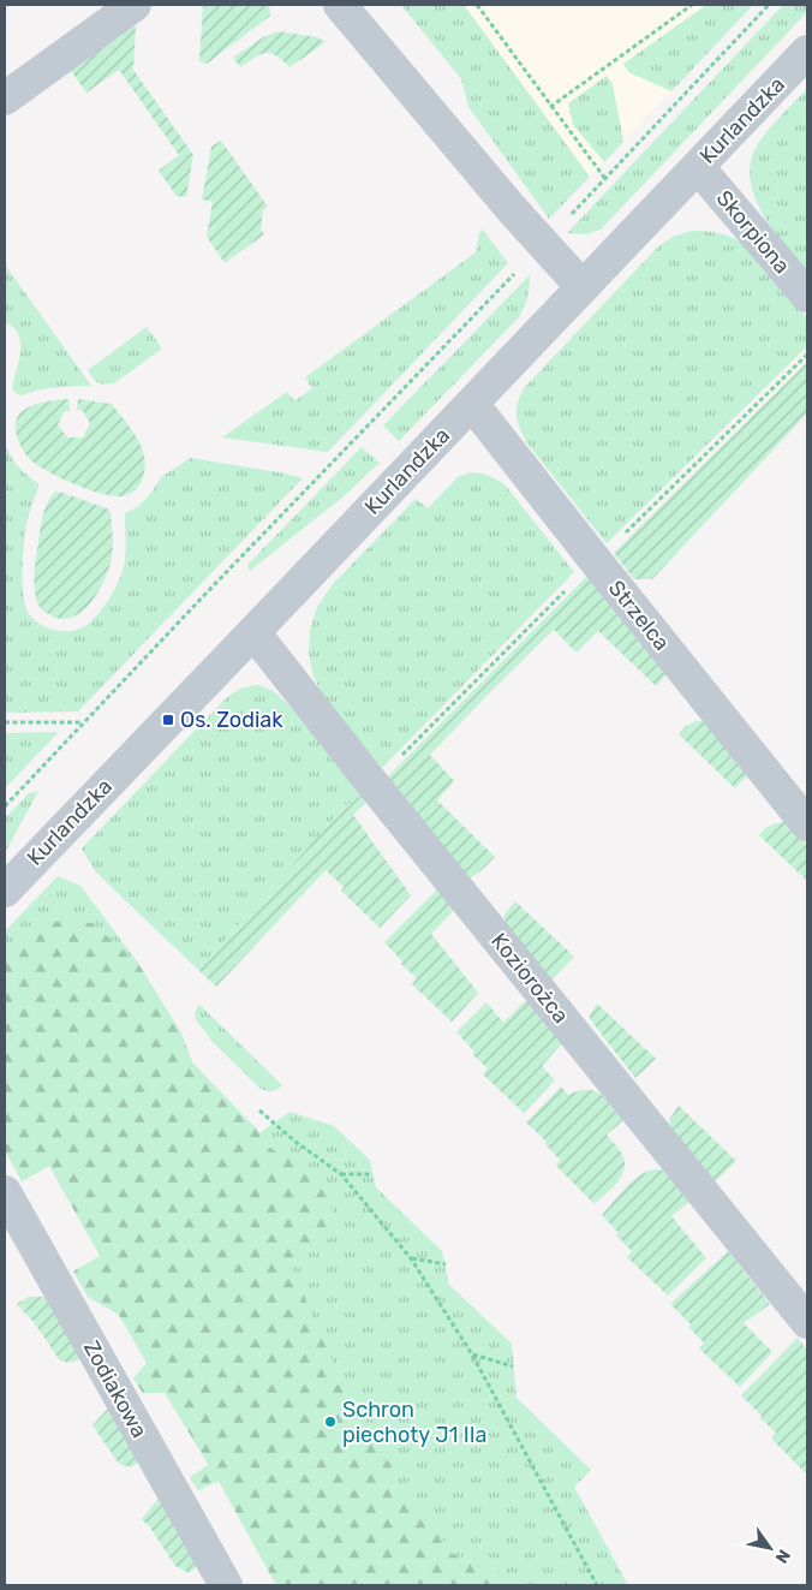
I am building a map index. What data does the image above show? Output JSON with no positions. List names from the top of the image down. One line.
{"streets":{"street":["Kurlandzka","Skorpiona","Strzelca","Koziorożca","Zodiakowa"]},"crossings":[["Kurlandzka","Skorpiona"],["Kurlandzka","Strzelca"],["Kurlandzka","Koziorożca"]],"places":{"transit":["Os. Zodiak"],"other":["Schron piechoty J1 IIa"]},"north":"bottom right"}
